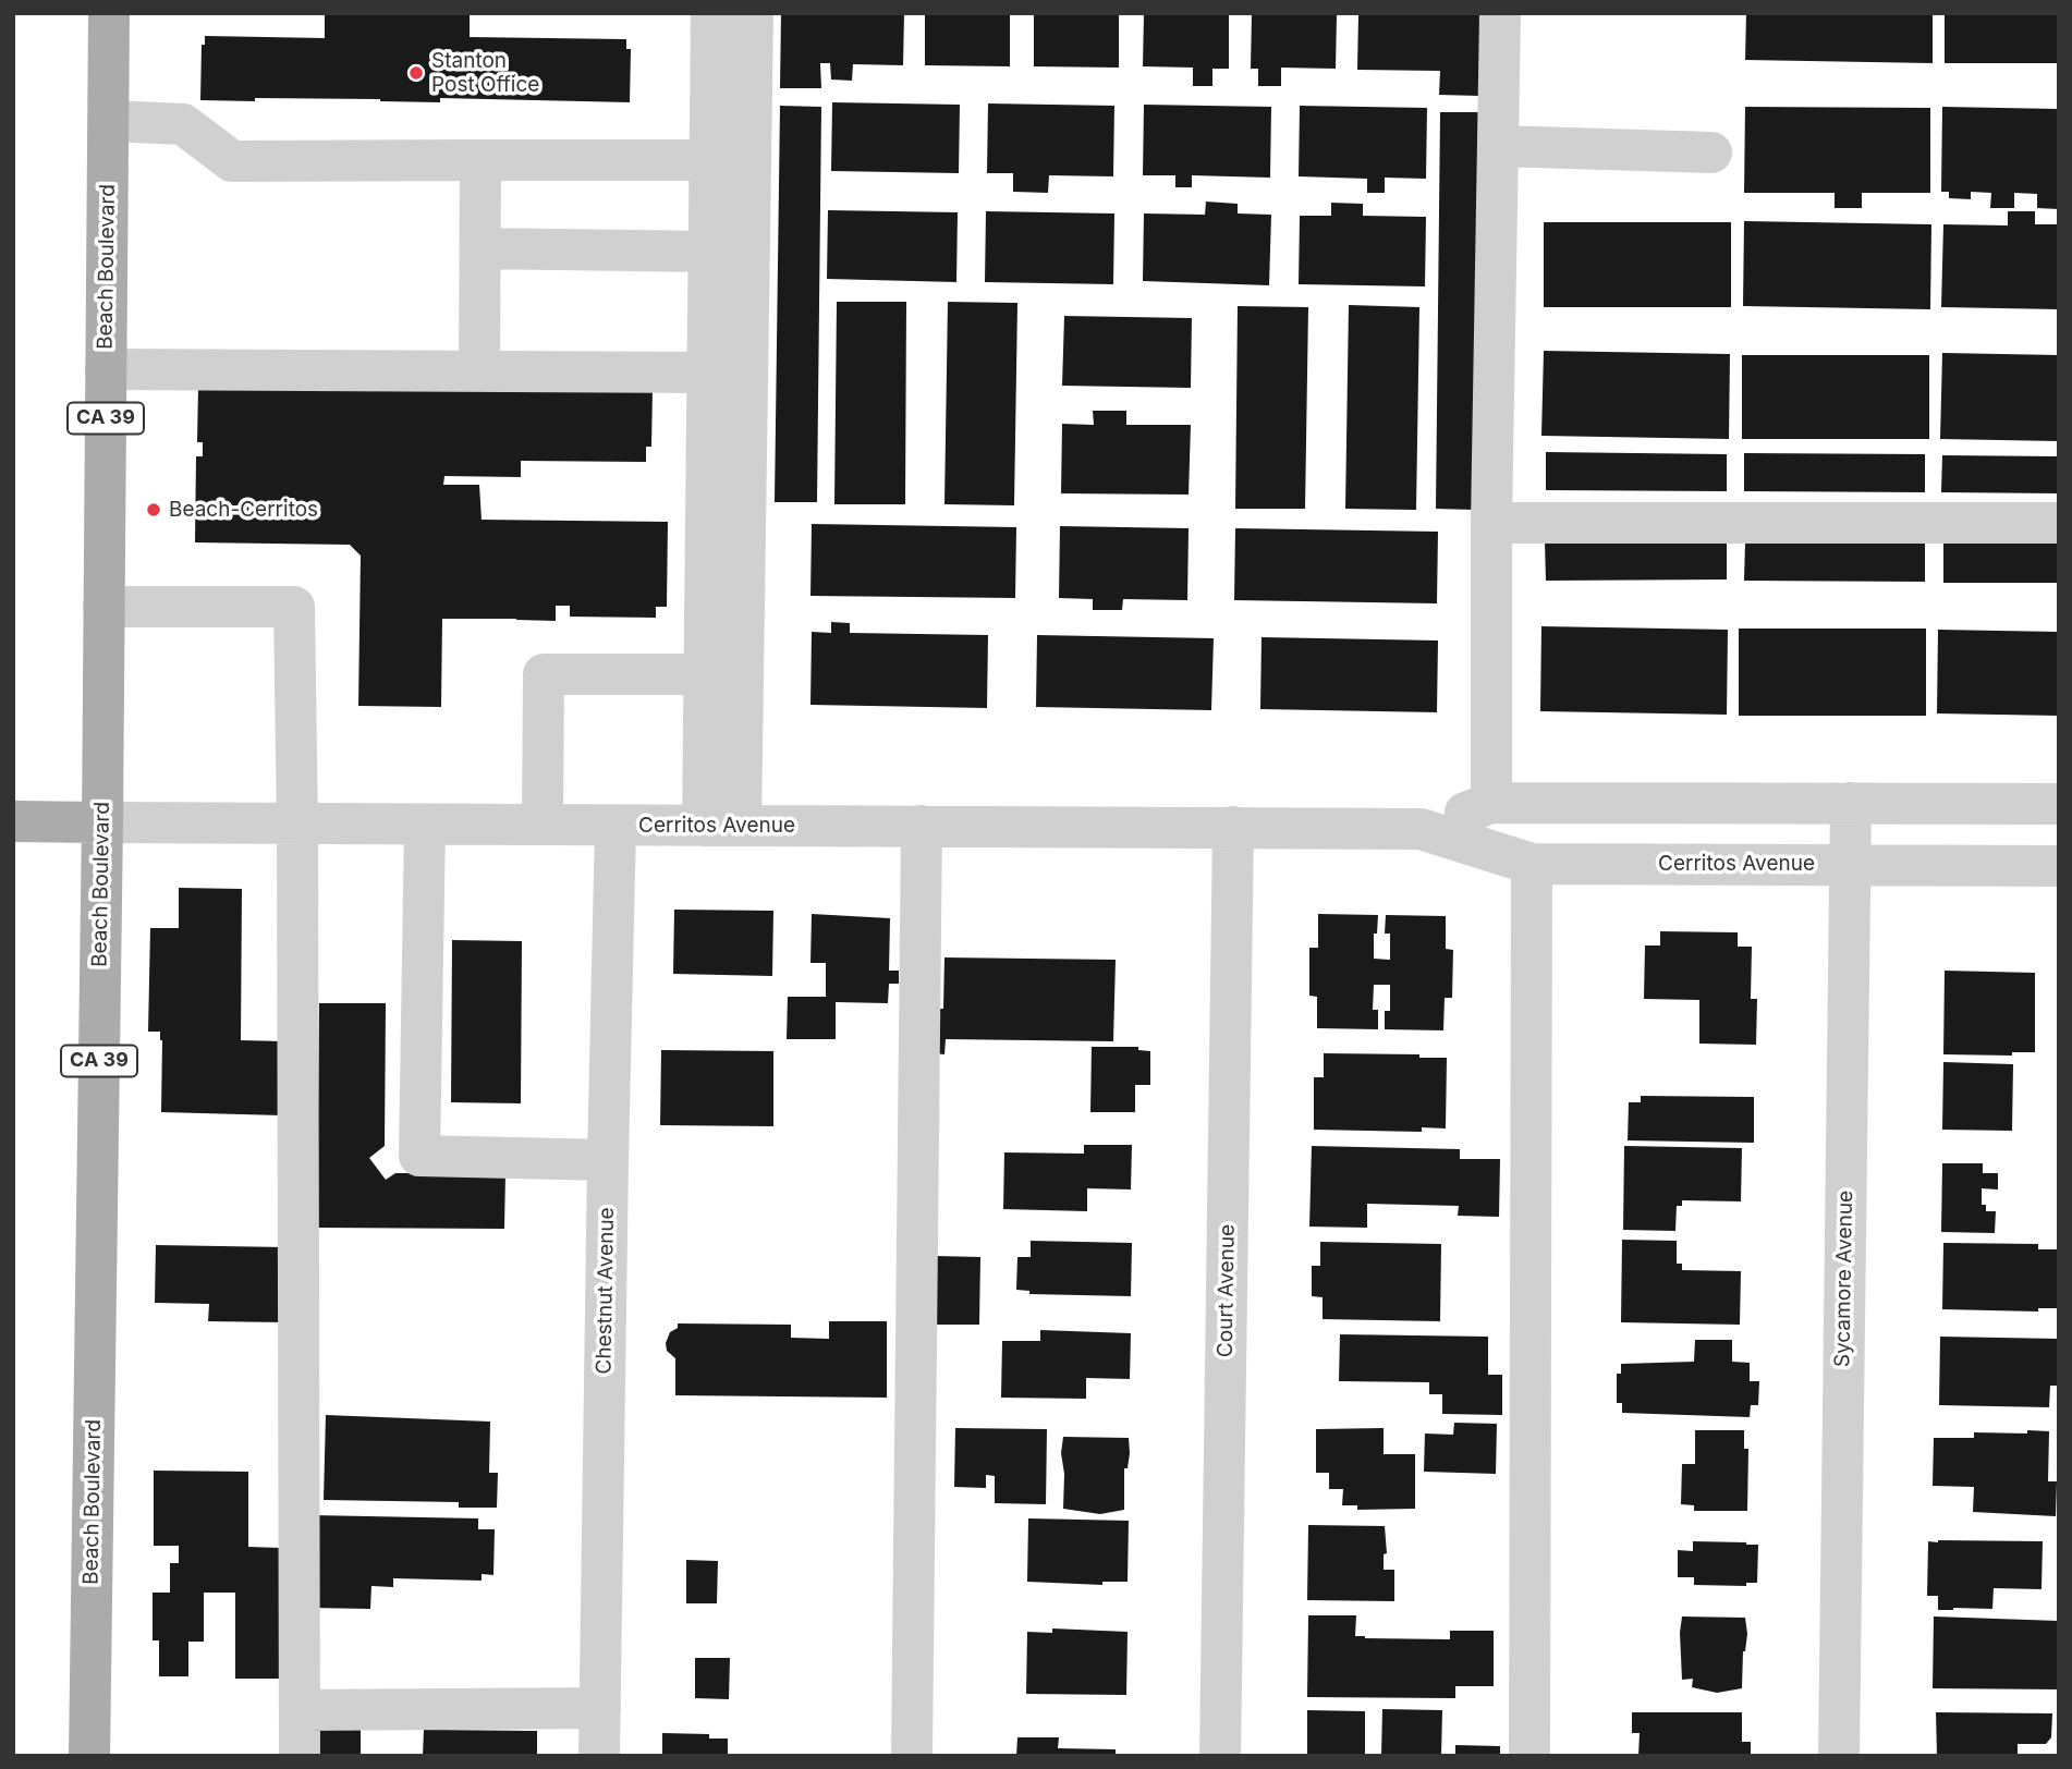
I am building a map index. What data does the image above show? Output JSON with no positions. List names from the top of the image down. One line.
{"streets":{"main road":["Beach Boulevard","CA 39","Cerritos Avenue"],"street":["Sycamore Avenue","Chestnut Avenue","Court Avenue"]},"crossings":[["Beach Boulevard","Cerritos Avenue"],["Cerritos Avenue","Sycamore Avenue"],["Cerritos Avenue","Chestnut Avenue"],["Cerritos Avenue","Court Avenue"]],"places":["Stanton Post Office","Beach-Cerritos"]}
